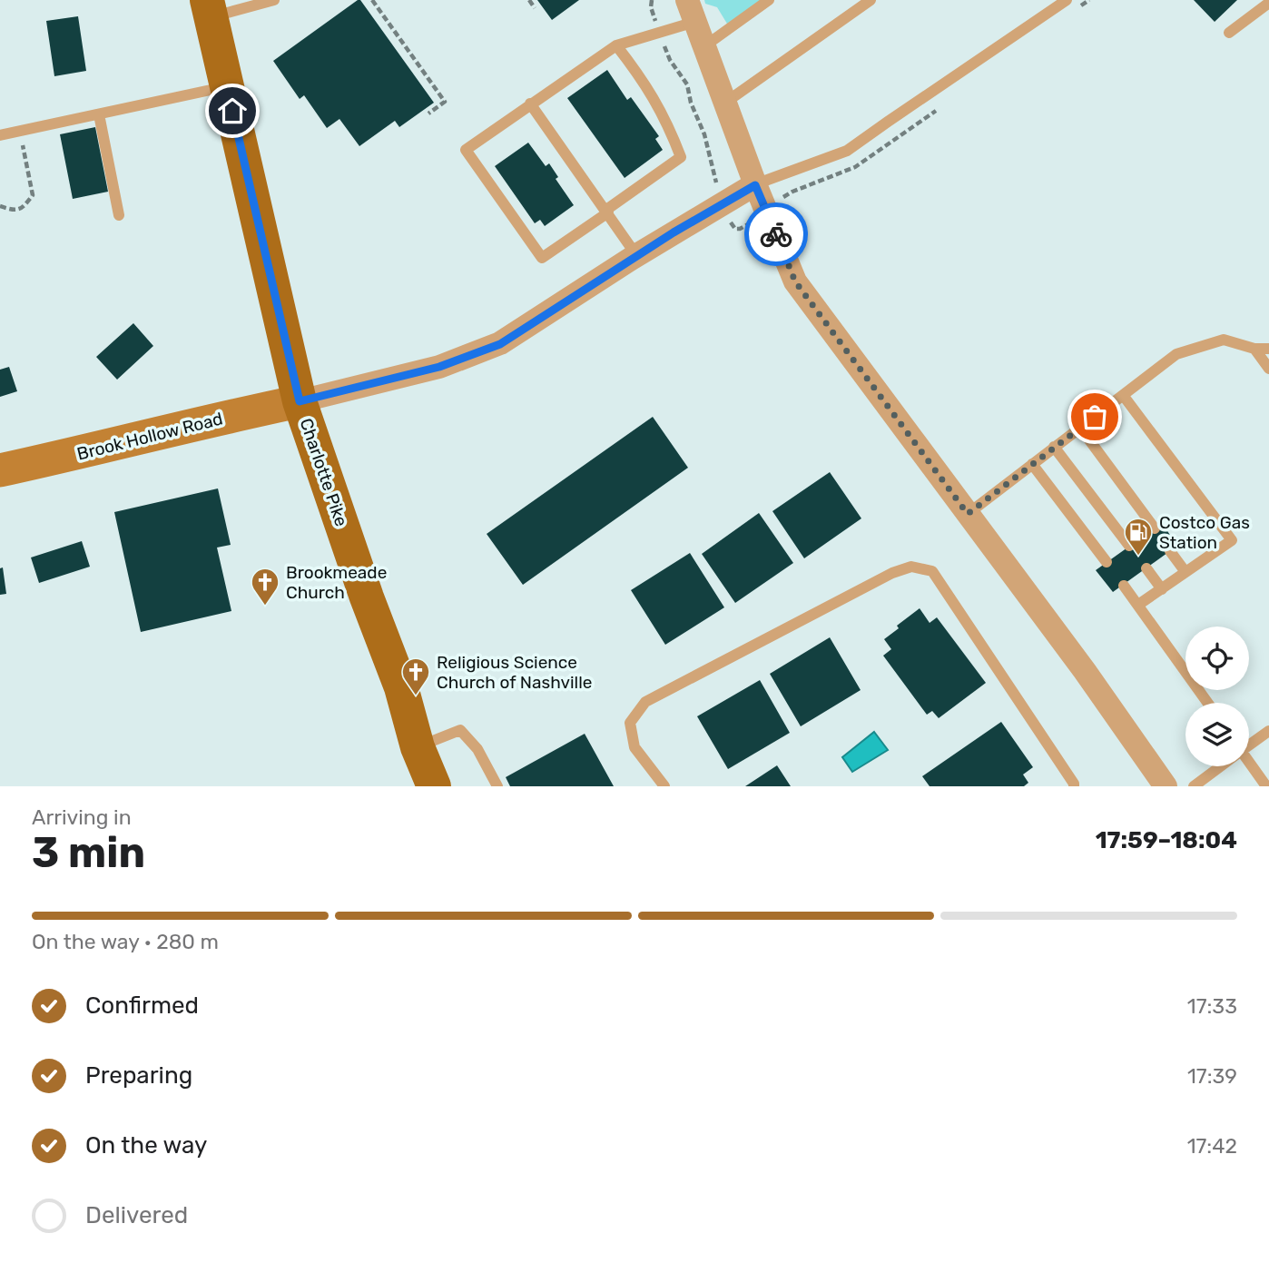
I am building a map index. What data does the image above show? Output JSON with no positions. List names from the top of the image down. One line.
{"streets":{"main road":["Charlotte Pike"],"street":["Brook Hollow Road"]},"crossings":[["Brook Hollow Road","Charlotte Pike"]],"places":{"fuel station":["Costco Gas Station"],"church":["Brookmeade Church","Religious Science Church of Nashville"]},"page":{"heading":["3 min","Arriving in","17:59–18:04"],"bar":"On the way · 280 m","list":[["Confirmed","17:33"],["Preparing","17:39"],["On the way","17:42"],"Delivered"]}}
